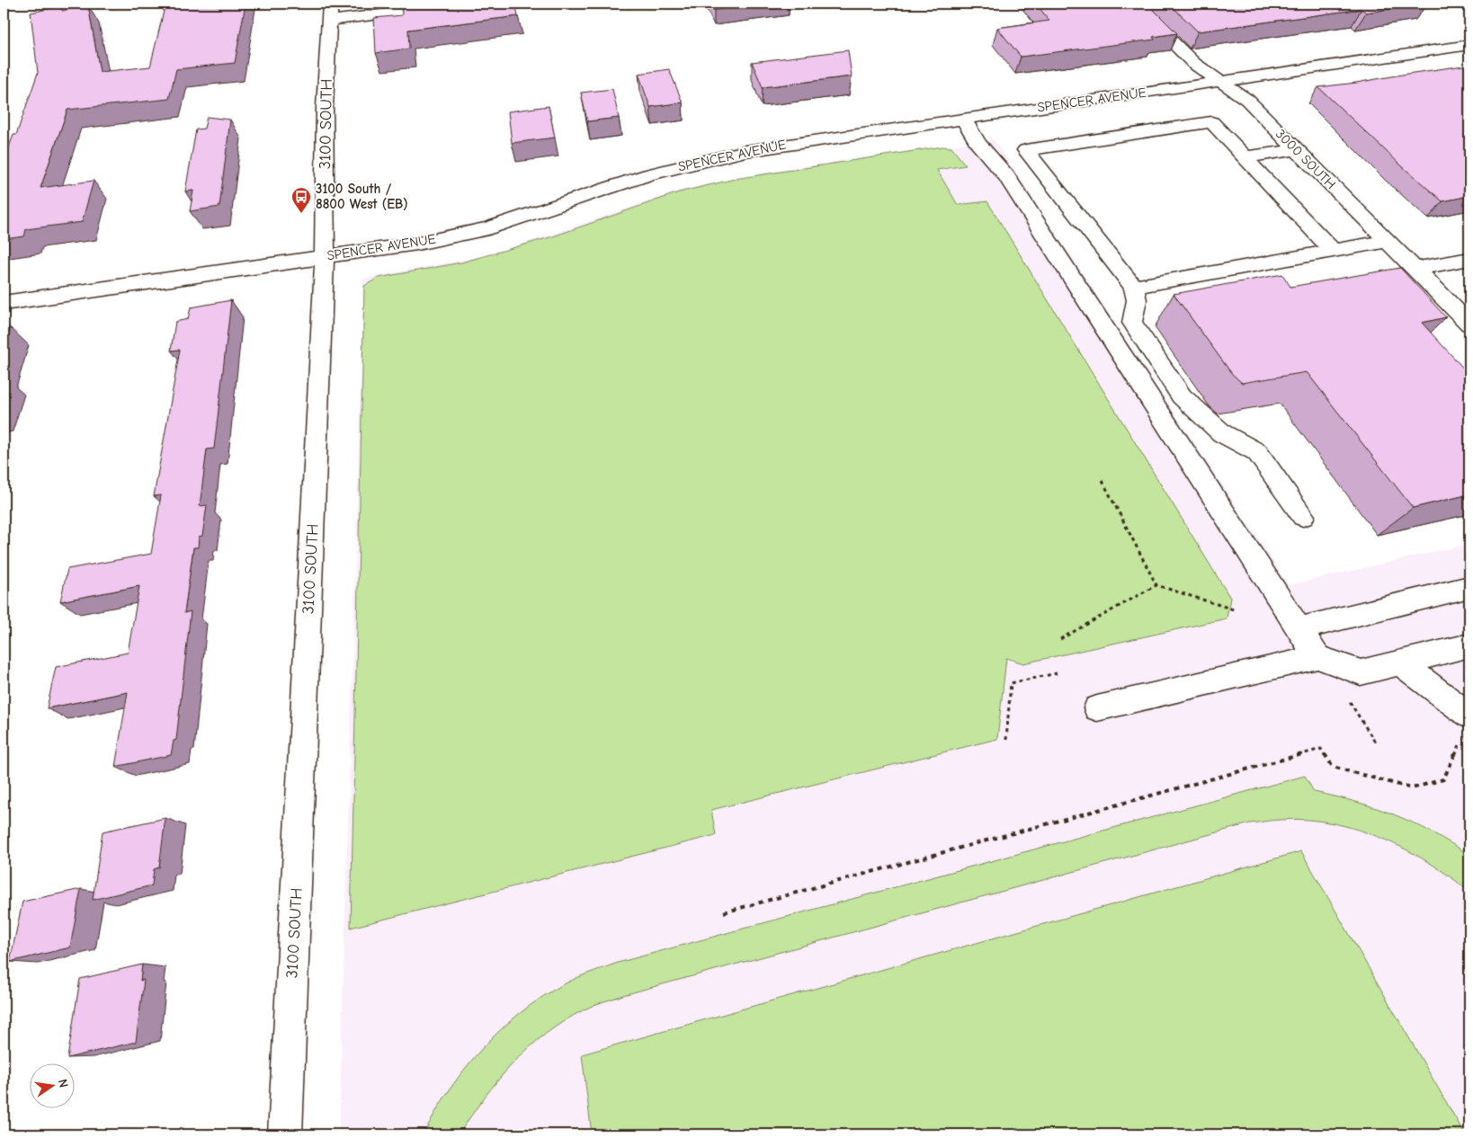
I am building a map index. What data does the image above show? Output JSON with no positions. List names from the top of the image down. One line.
{"streets":{"street":["SPENCER AVENUE","3100 SOUTH","3000 SOUTH"]},"crossings":[["SPENCER AVENUE","3100 SOUTH"],["SPENCER AVENUE","3000 SOUTH"]],"places":{"bus stop":["3100 South / 8800 West (EB)"]},"north":"right"}
